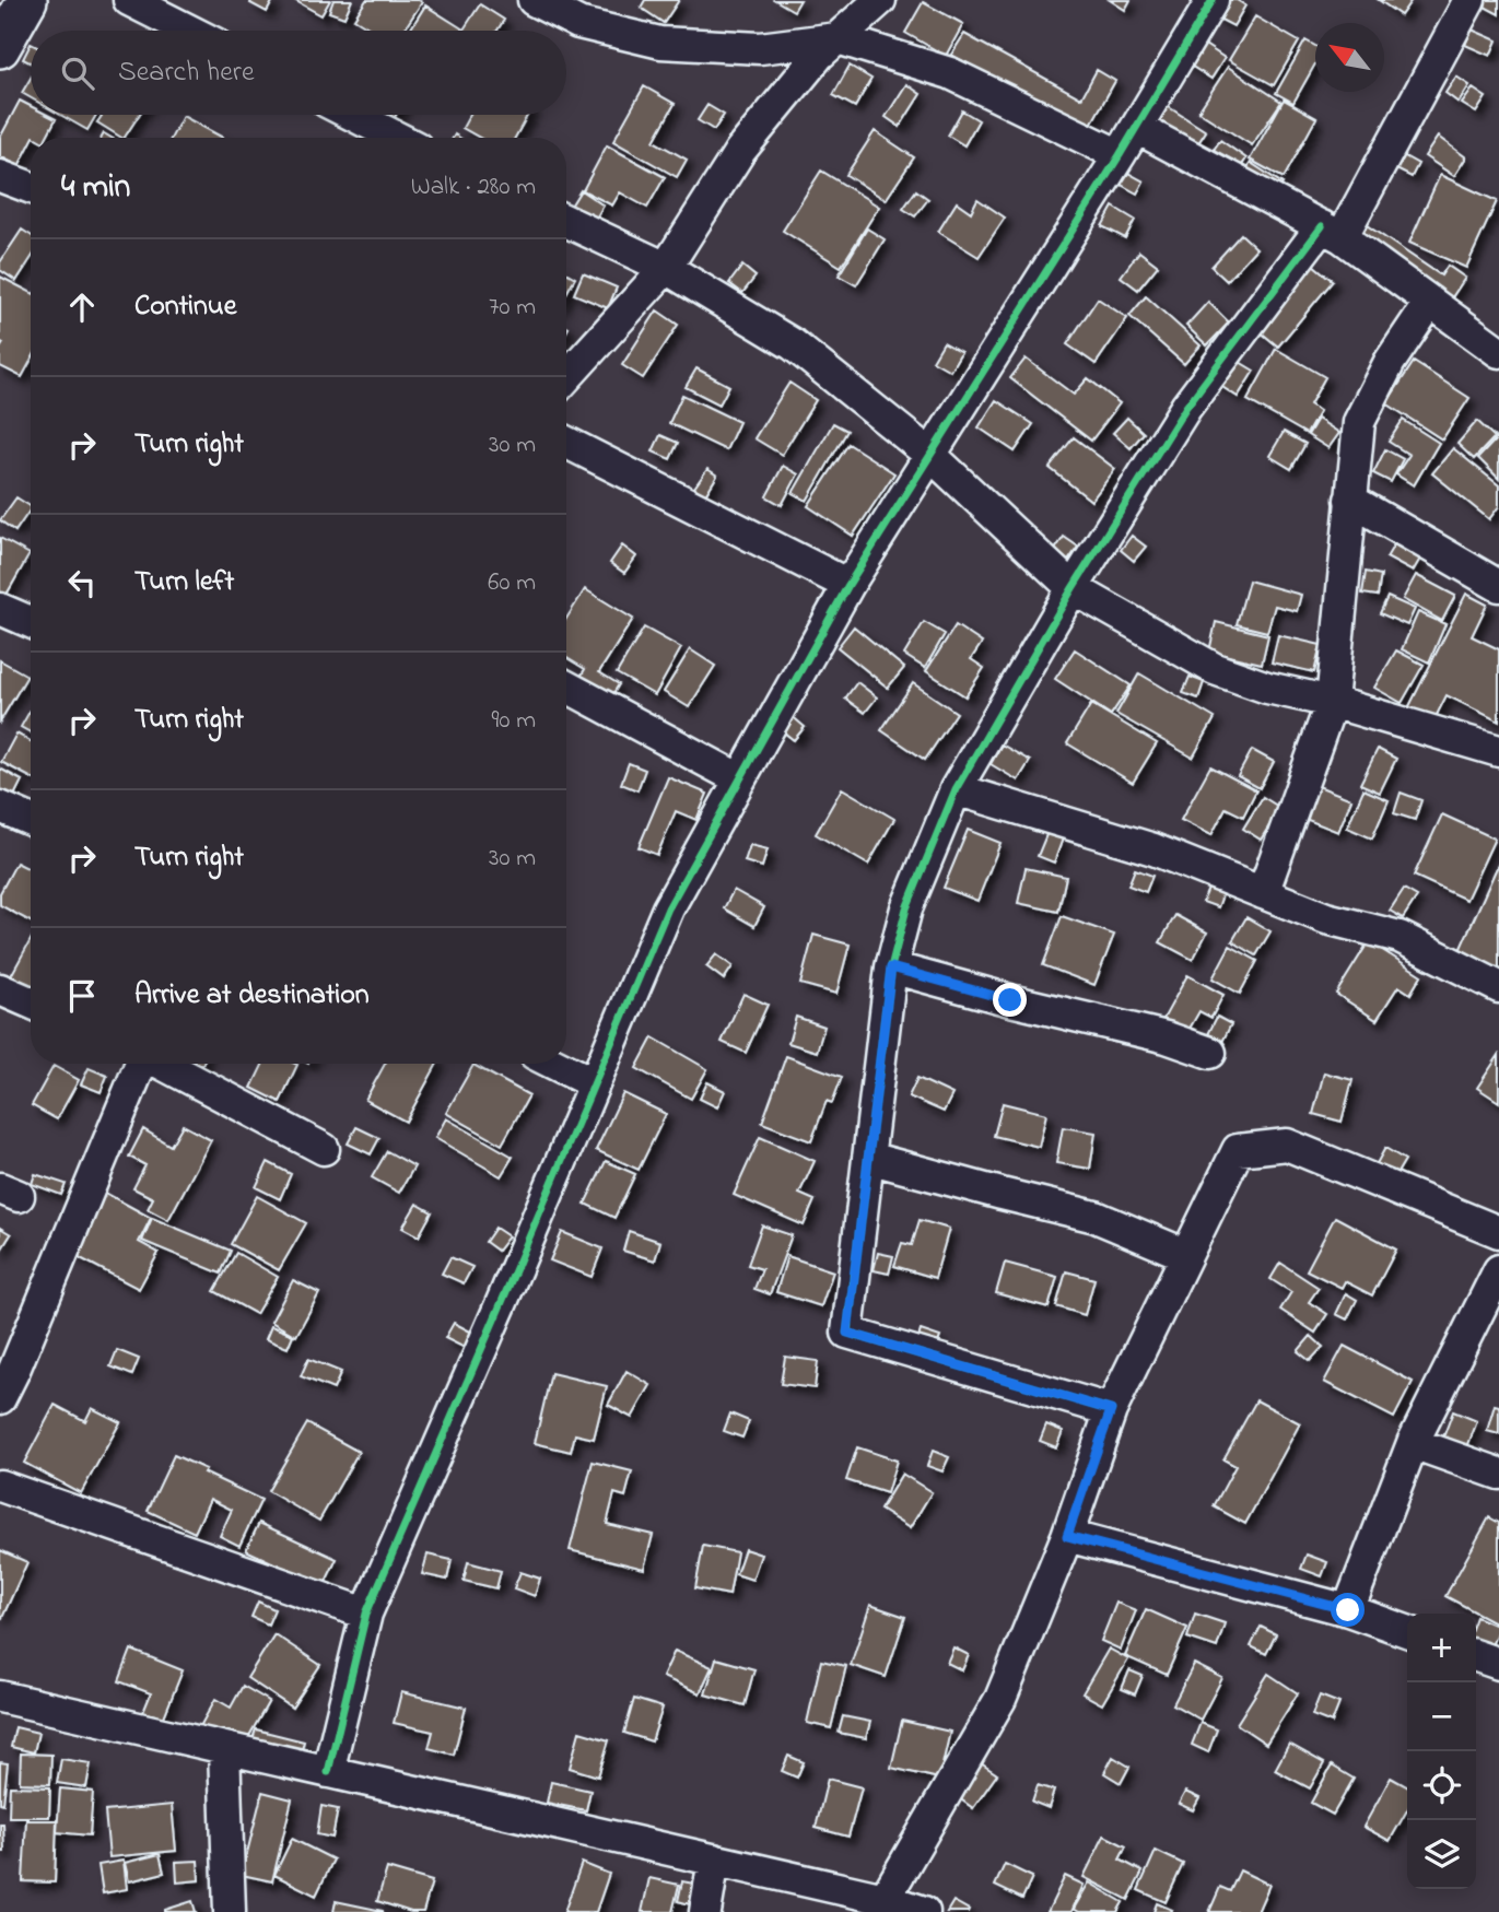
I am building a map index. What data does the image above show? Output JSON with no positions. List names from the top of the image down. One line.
{"north":"top left","page":{"search":"Search here","heading":["4 min","Walk · 280 m"],"list":[["Continue","70 m"],["Turn right","30 m"],["Turn left","60 m"],["Turn right","90 m"],["Turn right","30 m"],"Arrive at destination"],"map_buttons":["+","−"]}}
